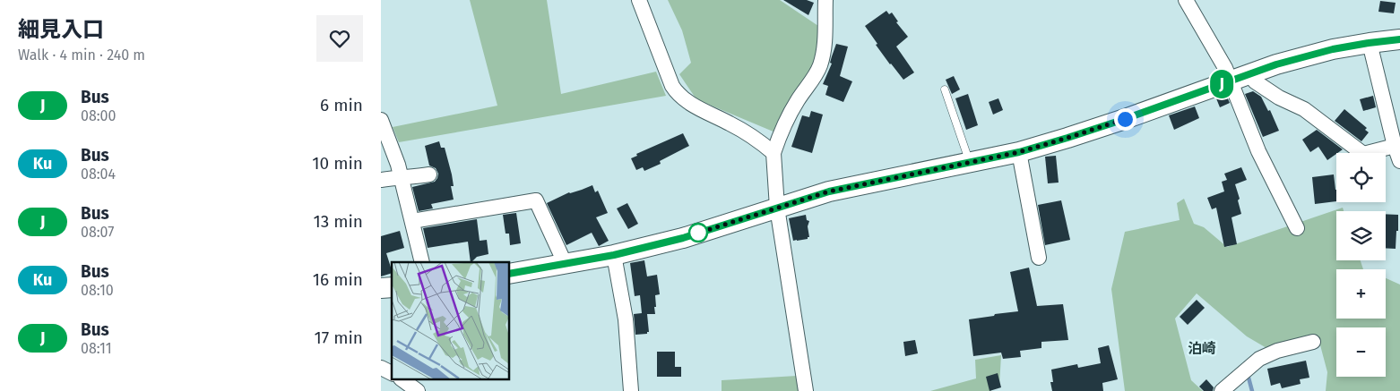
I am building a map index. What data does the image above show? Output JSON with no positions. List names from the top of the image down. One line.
{"districts":["泊崎"],"lines":["bus line J"],"page":{"heading":["細見入口","Walk · 4 min · 240 m"],"on_map":"J","list":[{"mark":"J","name":"Bus","note":"08:00","value":"6 min"},{"mark":"Ku","name":"Bus","note":"08:04","value":"10 min"},{"mark":"J","name":"Bus","note":"08:07","value":"13 min"},{"mark":"Ku","name":"Bus","note":"08:10","value":"16 min"},{"mark":"J","name":"Bus","note":"08:11","value":"17 min"}],"map_buttons":["+","−"]}}
